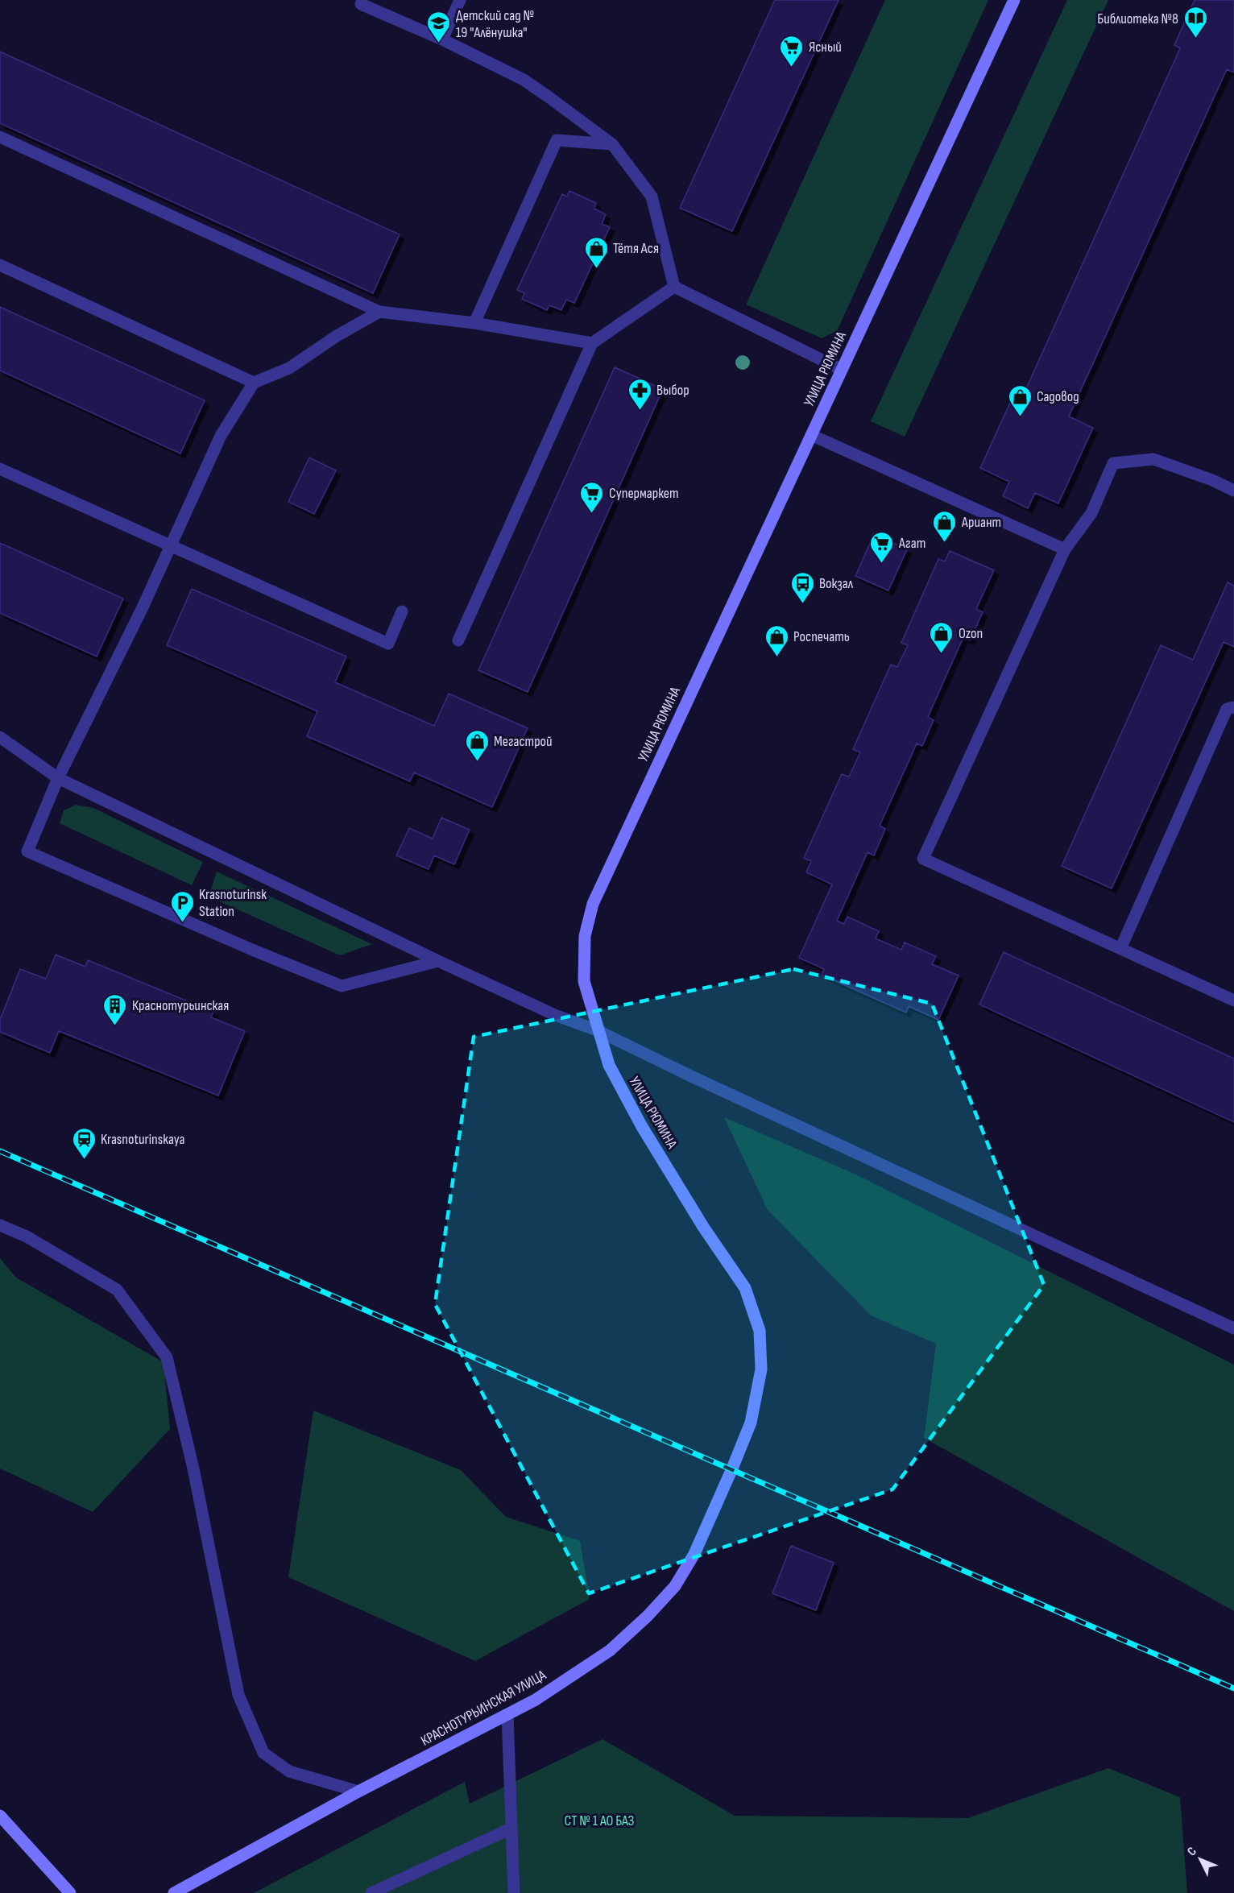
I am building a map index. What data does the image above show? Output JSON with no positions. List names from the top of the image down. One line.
{"streets":{"main road":["УЛИЦА РЮМИНА","КРАСНОТУРЬИНСКАЯ УЛИЦА"]},"crossings":[["УЛИЦА РЮМИНА","КРАСНОТУРЬИНСКАЯ УЛИЦА"]],"parks":["СТ № 1 АО БАЗ"],"places":{"library":["Библиотека №8"],"school or university":["Детский сад № 19 \"Алёнушка\""],"supermarket":["Ясный","Супермаркет","Агат"],"shop":["Тётя Ася","Садовод","Ариант","Ozon","Роспечать","Мегастрой"],"pharmacy":["Выбор"],"bus stop":["Вокзал"],"parking":["Krasnoturinsk Station"],"building":["Краснотурьинская"],"station":["Krasnoturinskaya"]},"north":"top left"}
